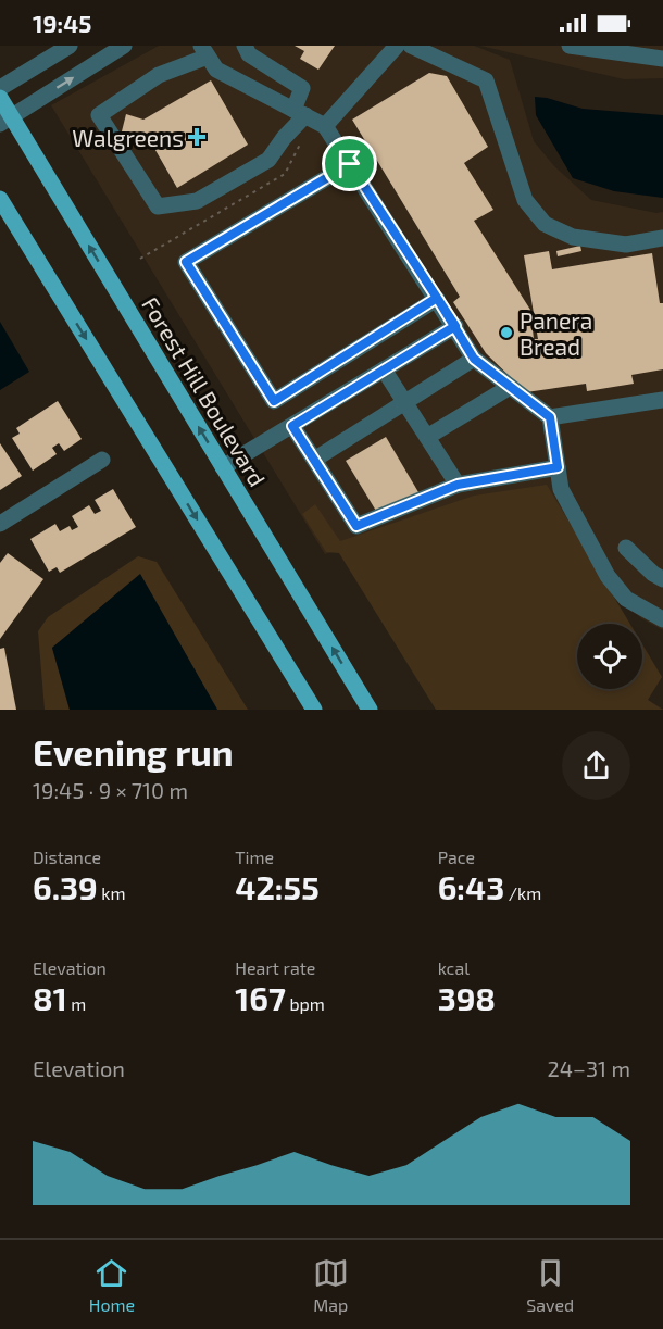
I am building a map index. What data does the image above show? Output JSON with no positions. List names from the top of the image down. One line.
{"streets":{"main road":["Forest Hill Boulevard"]},"places":{"health":["Walgreens"],"other":["Panera Bread"]},"page":{"status":"19:45","heading":["Evening run","19:45 · 9 × 710 m"],"stats":[["Distance","6.39 km"],["Time","42:55"],["Pace","6:43 /km"],["Elevation","81 m"],["Heart rate","167 bpm"],["kcal","398"]],"chart":["Elevation","24–31 m"],"tabs":["Home","Map","Saved"]}}
